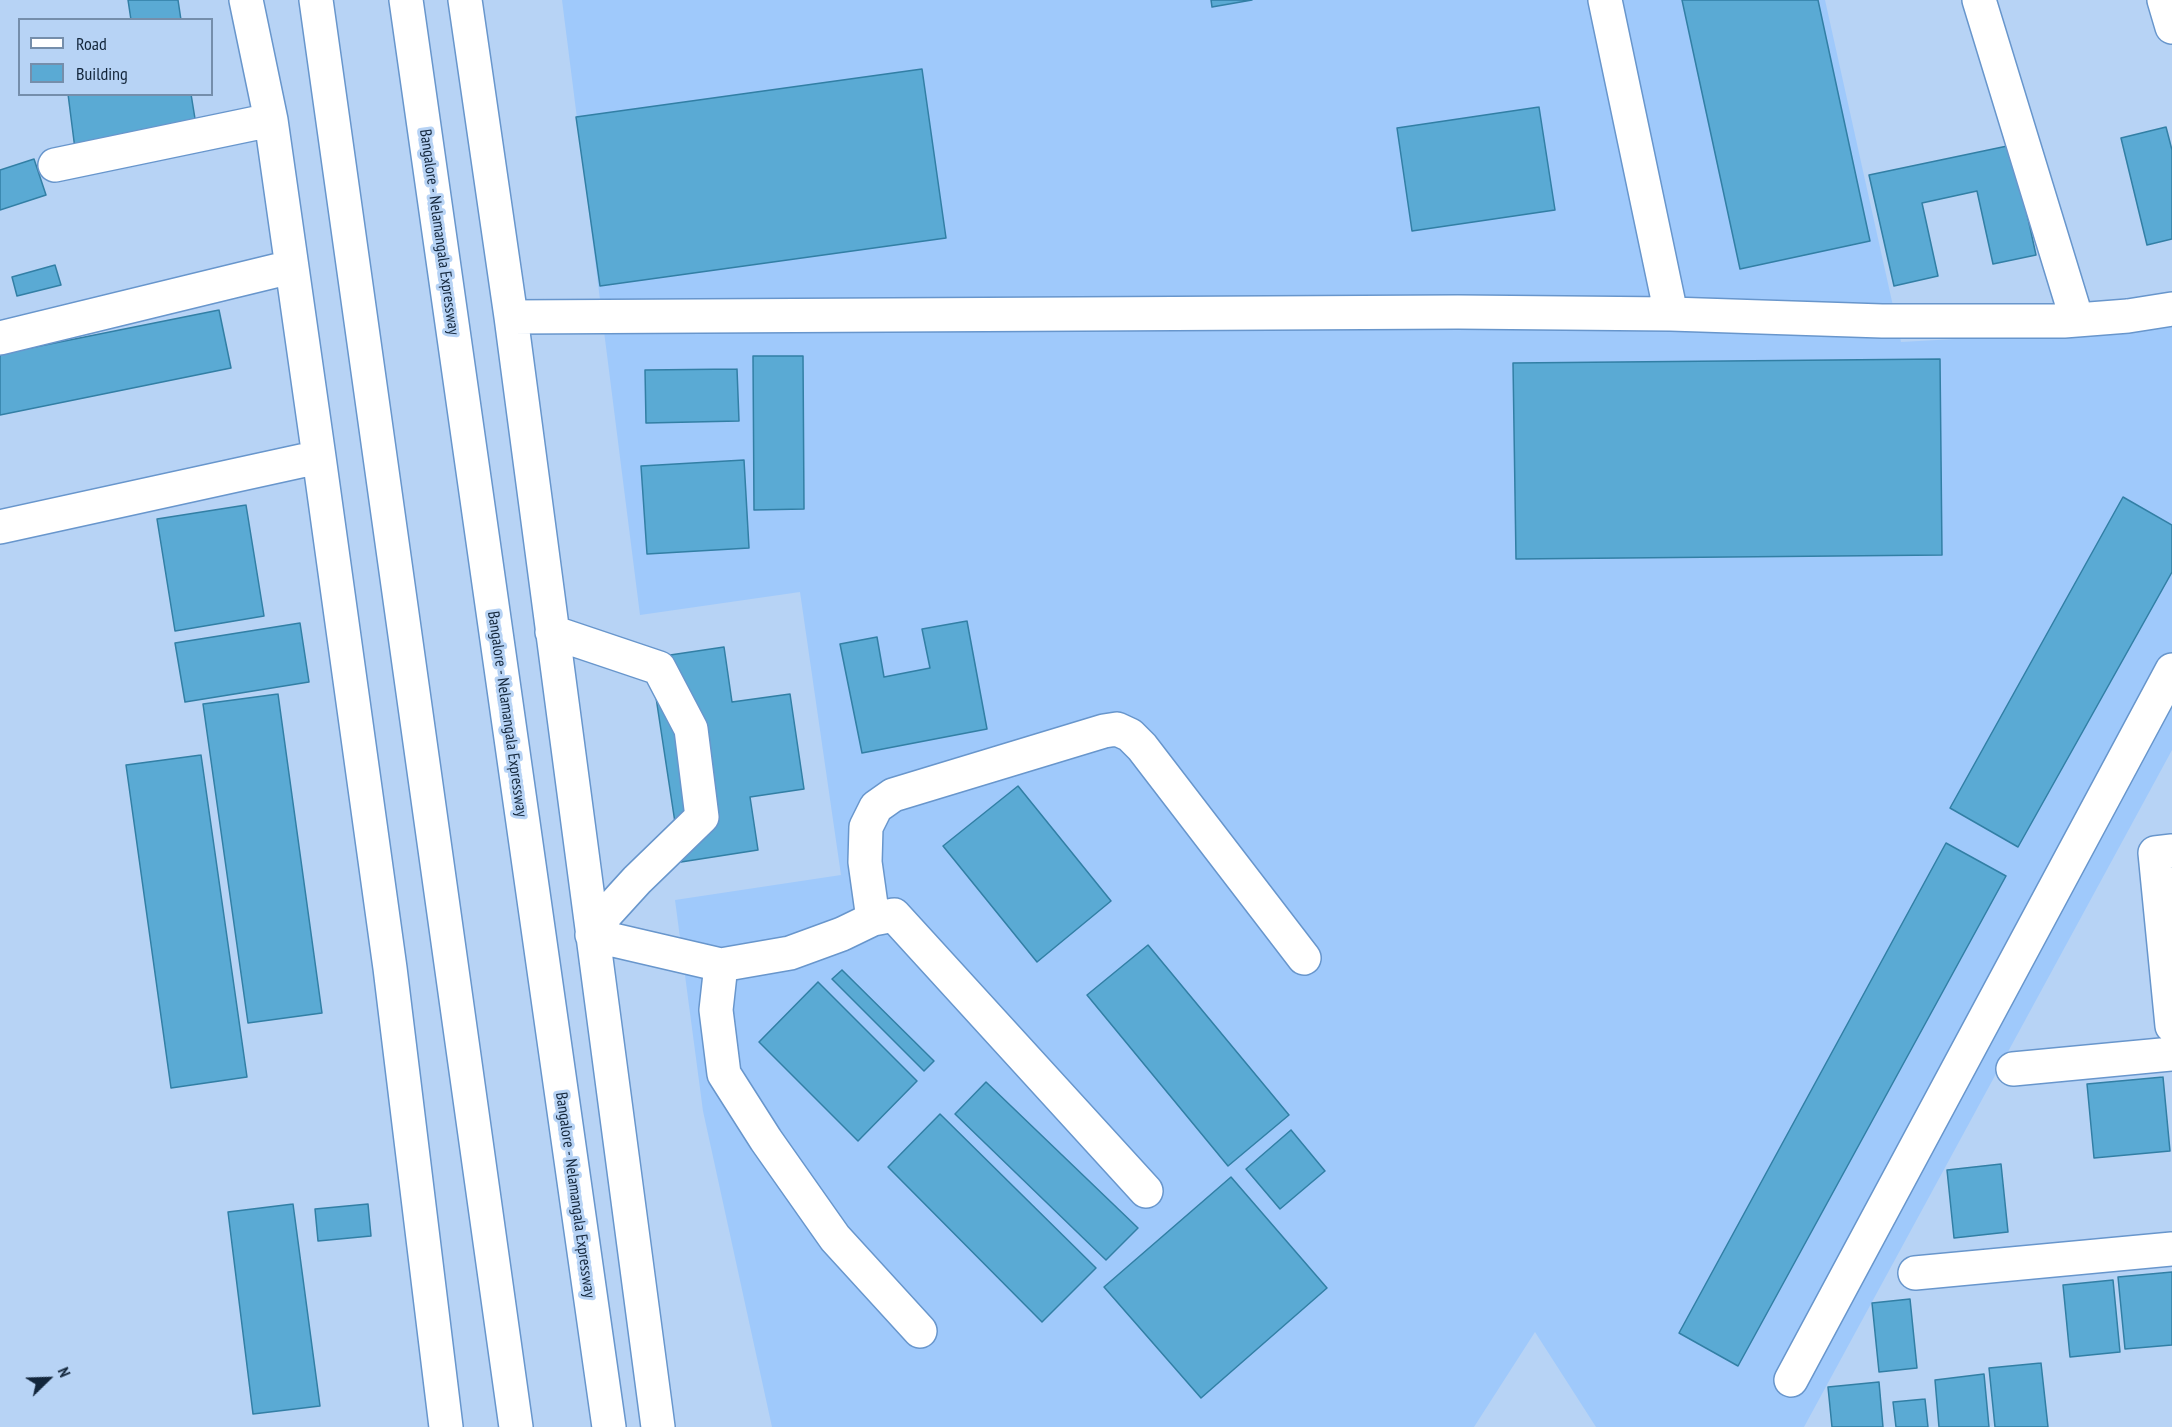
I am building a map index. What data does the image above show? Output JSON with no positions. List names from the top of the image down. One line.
{"streets":{"main road":["Bangalore - Nelamangala Expressway"]},"legend":["Road","Building"],"north":"top right"}
